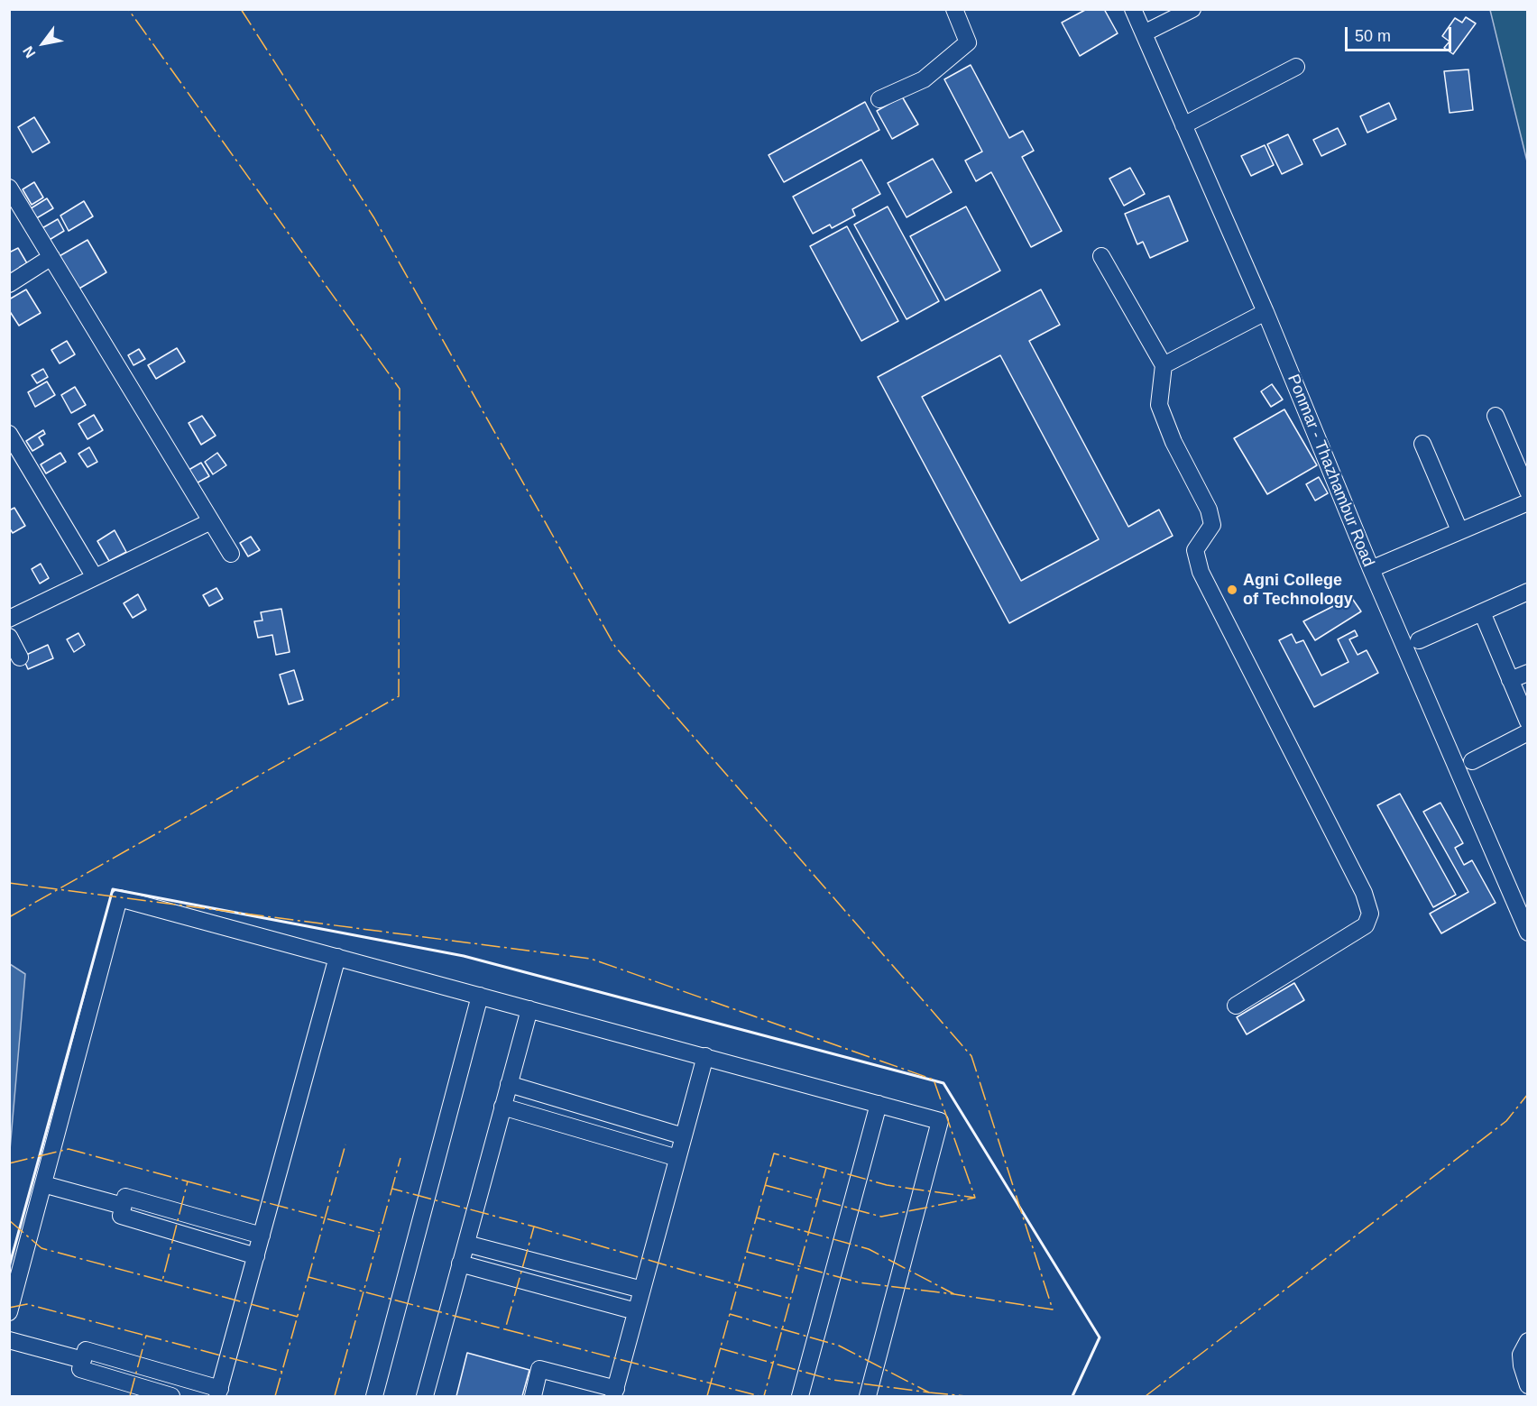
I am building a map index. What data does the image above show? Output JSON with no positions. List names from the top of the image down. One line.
{"streets":{"street":["Ponmar - Thazhambur Road"]},"places":["Agni College of Technology"],"scale_bar":"50 m","north":"bottom left"}
